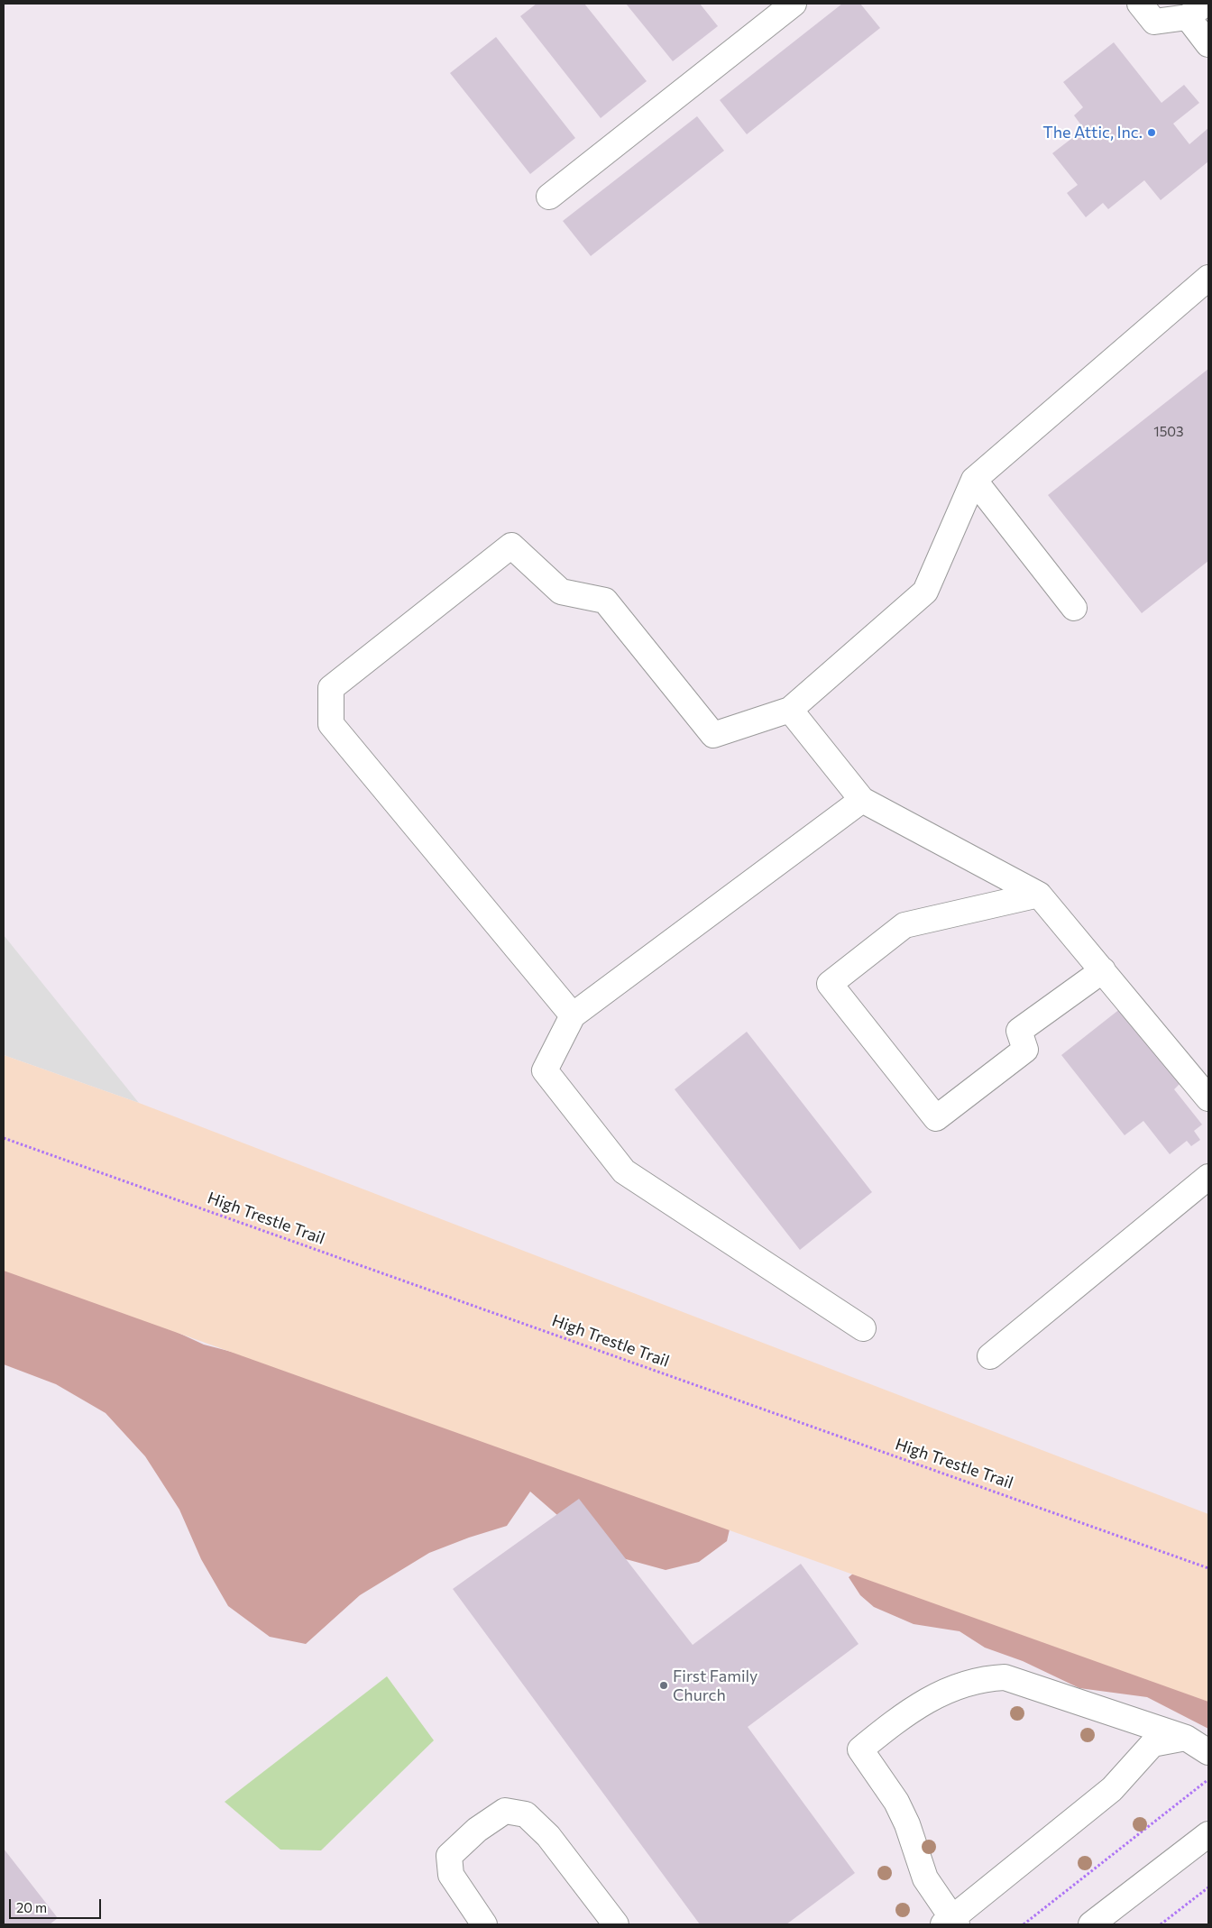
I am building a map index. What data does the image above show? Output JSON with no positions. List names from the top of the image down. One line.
{"streets":{"path":["High Trestle Trail"]},"places":["The Attic, Inc.","First Family Church"],"house_numbers":["1503"],"scale_bar":"20 m"}
